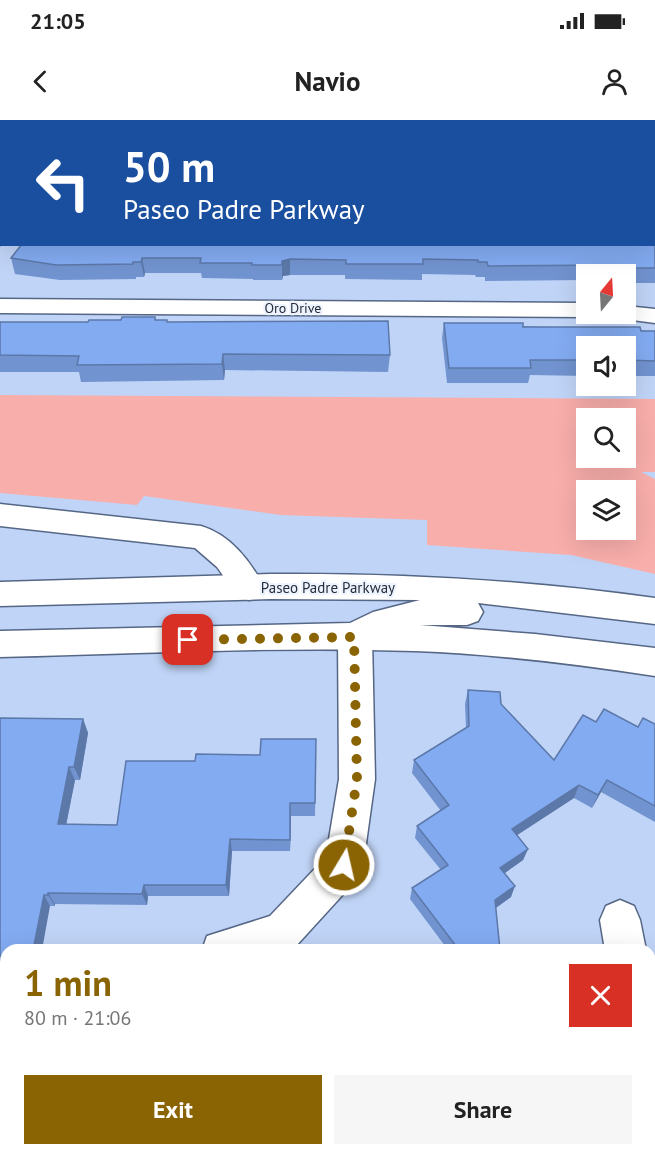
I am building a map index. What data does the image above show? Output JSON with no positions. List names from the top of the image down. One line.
{"streets":{"main road":["Oro Drive","Paseo Padre Parkway"]},"north":"top","page":{"status":"21:05","header":"Navio","turn":["50 m","Paseo Padre Parkway"],"heading":["1 min","80 m · 21:06"],"buttons":["Exit","Share"]}}
